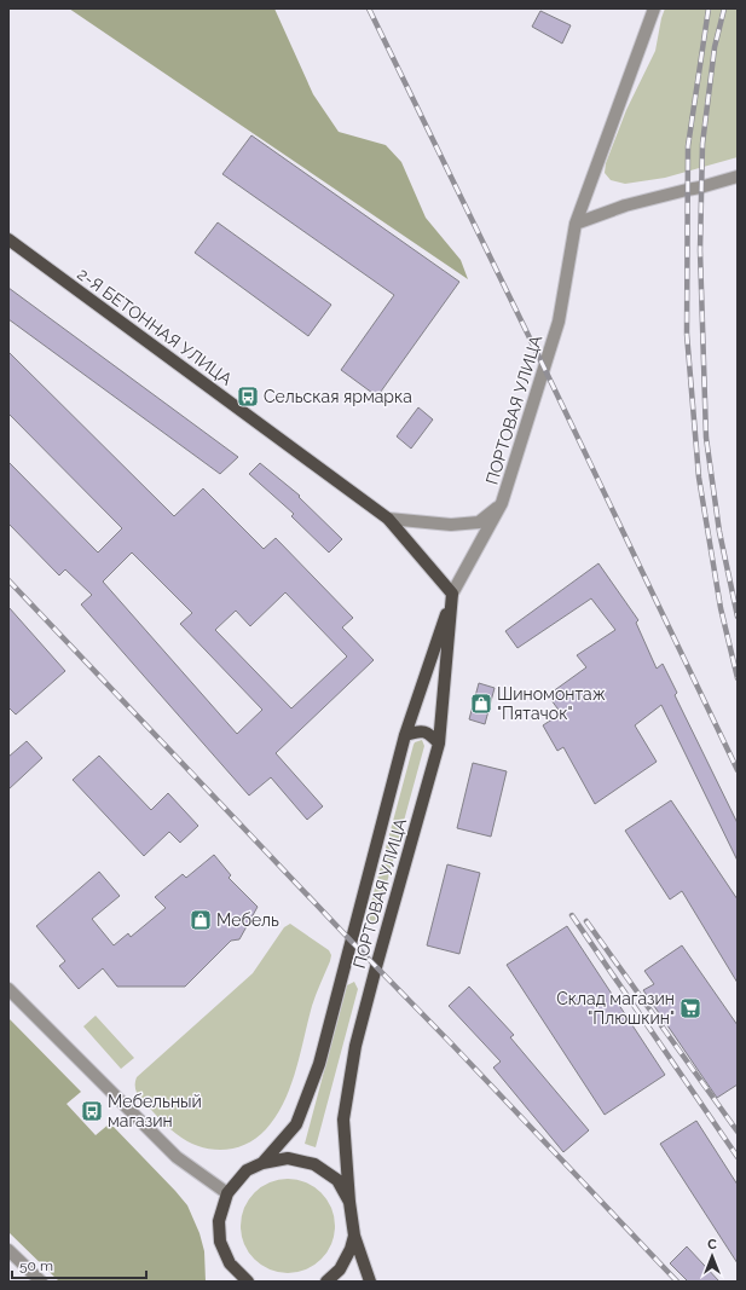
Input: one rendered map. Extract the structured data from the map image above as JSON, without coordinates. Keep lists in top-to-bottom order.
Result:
{
  "streets": {
    "main road": ["2-Я БЕТОННАЯ УЛИЦА", "ПОРТОВАЯ УЛИЦА"]
  },
  "crossings": [
    ["2-Я БЕТОННАЯ УЛИЦА", "ПОРТОВАЯ УЛИЦА"]
  ],
  "places": {
    "bus stop": ["Сельская ярмарка", "Мебельный магазин"],
    "shop": ["Шиномонтаж \"Пятачок\"", "Мебель"],
    "supermarket": ["Склад магазин \"Плюшкин\""]
  },
  "scale_bar": "50 m",
  "north": "top"
}
